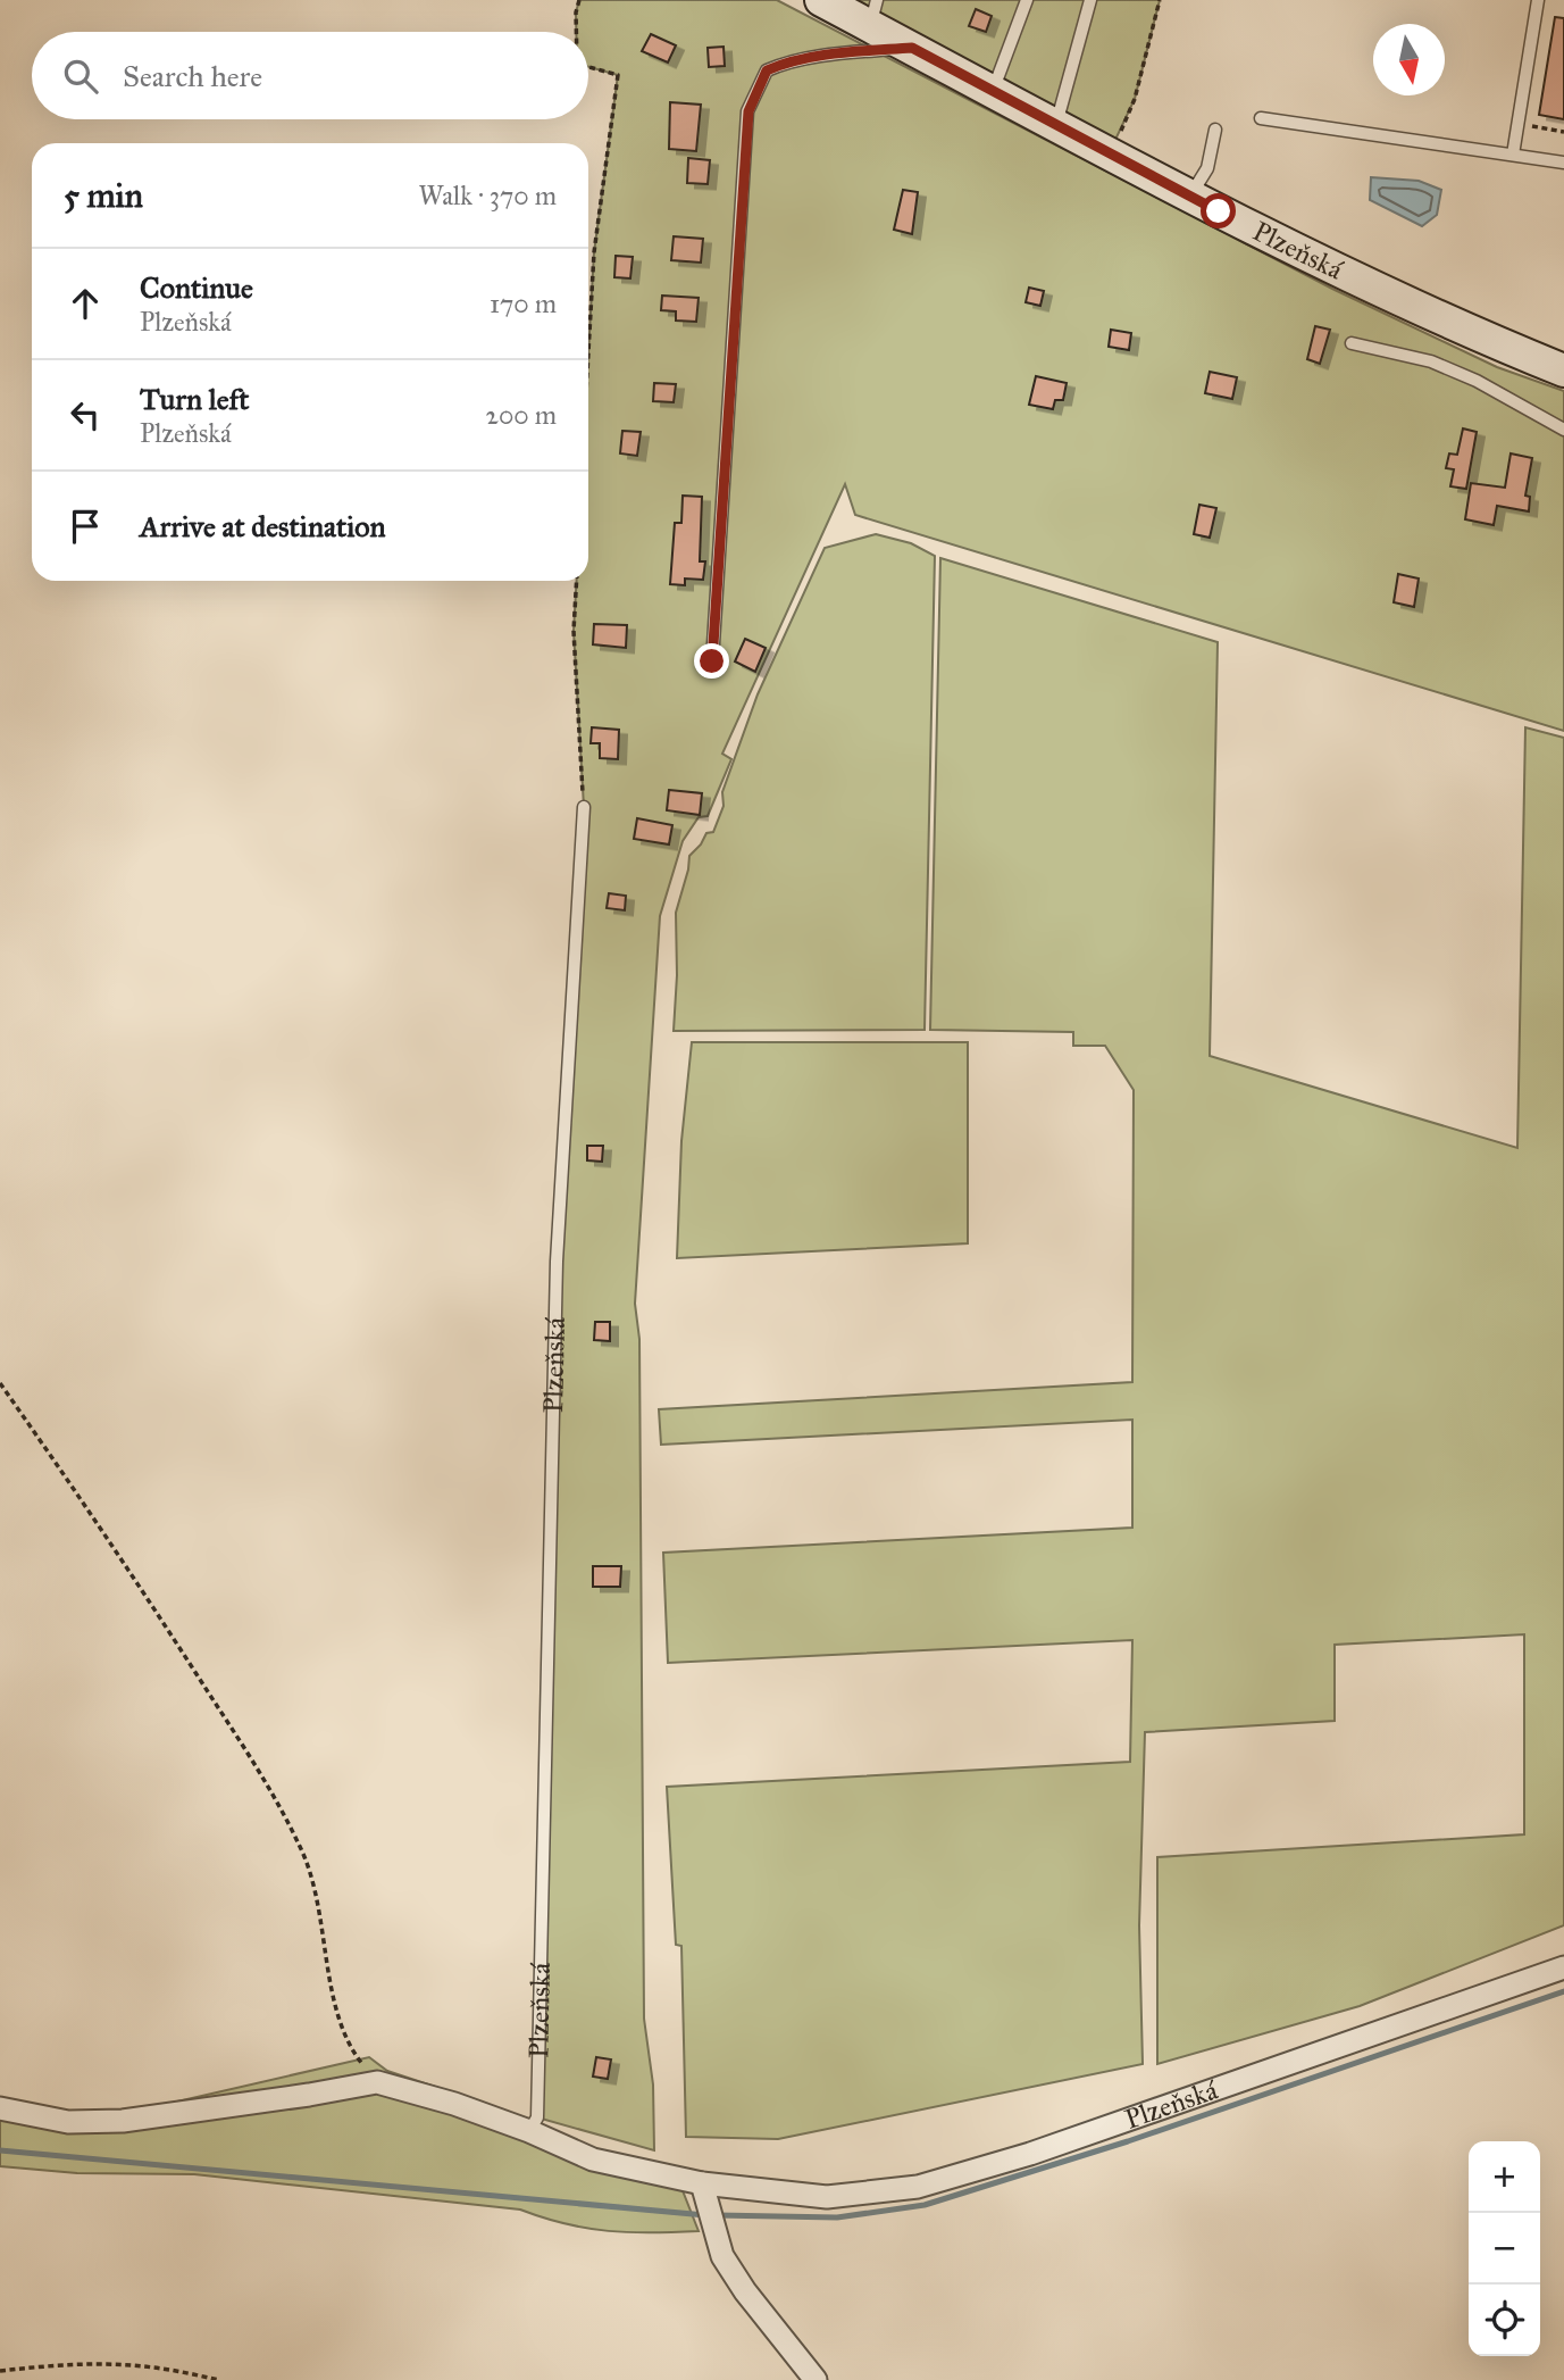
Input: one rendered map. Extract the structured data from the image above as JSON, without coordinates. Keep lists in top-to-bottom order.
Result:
{
  "streets": {
    "main road": ["Plzeňská"]
  },
  "north": "bottom",
  "page": {
    "search": "Search here",
    "heading": ["5 min", "Walk · 370 m"],
    "list": [
      ["Continue", "Plzeňská", "170 m"],
      ["Turn left", "Plzeňská", "200 m"],
      "Arrive at destination"
    ],
    "map_buttons": ["+", "−"]
  }
}
